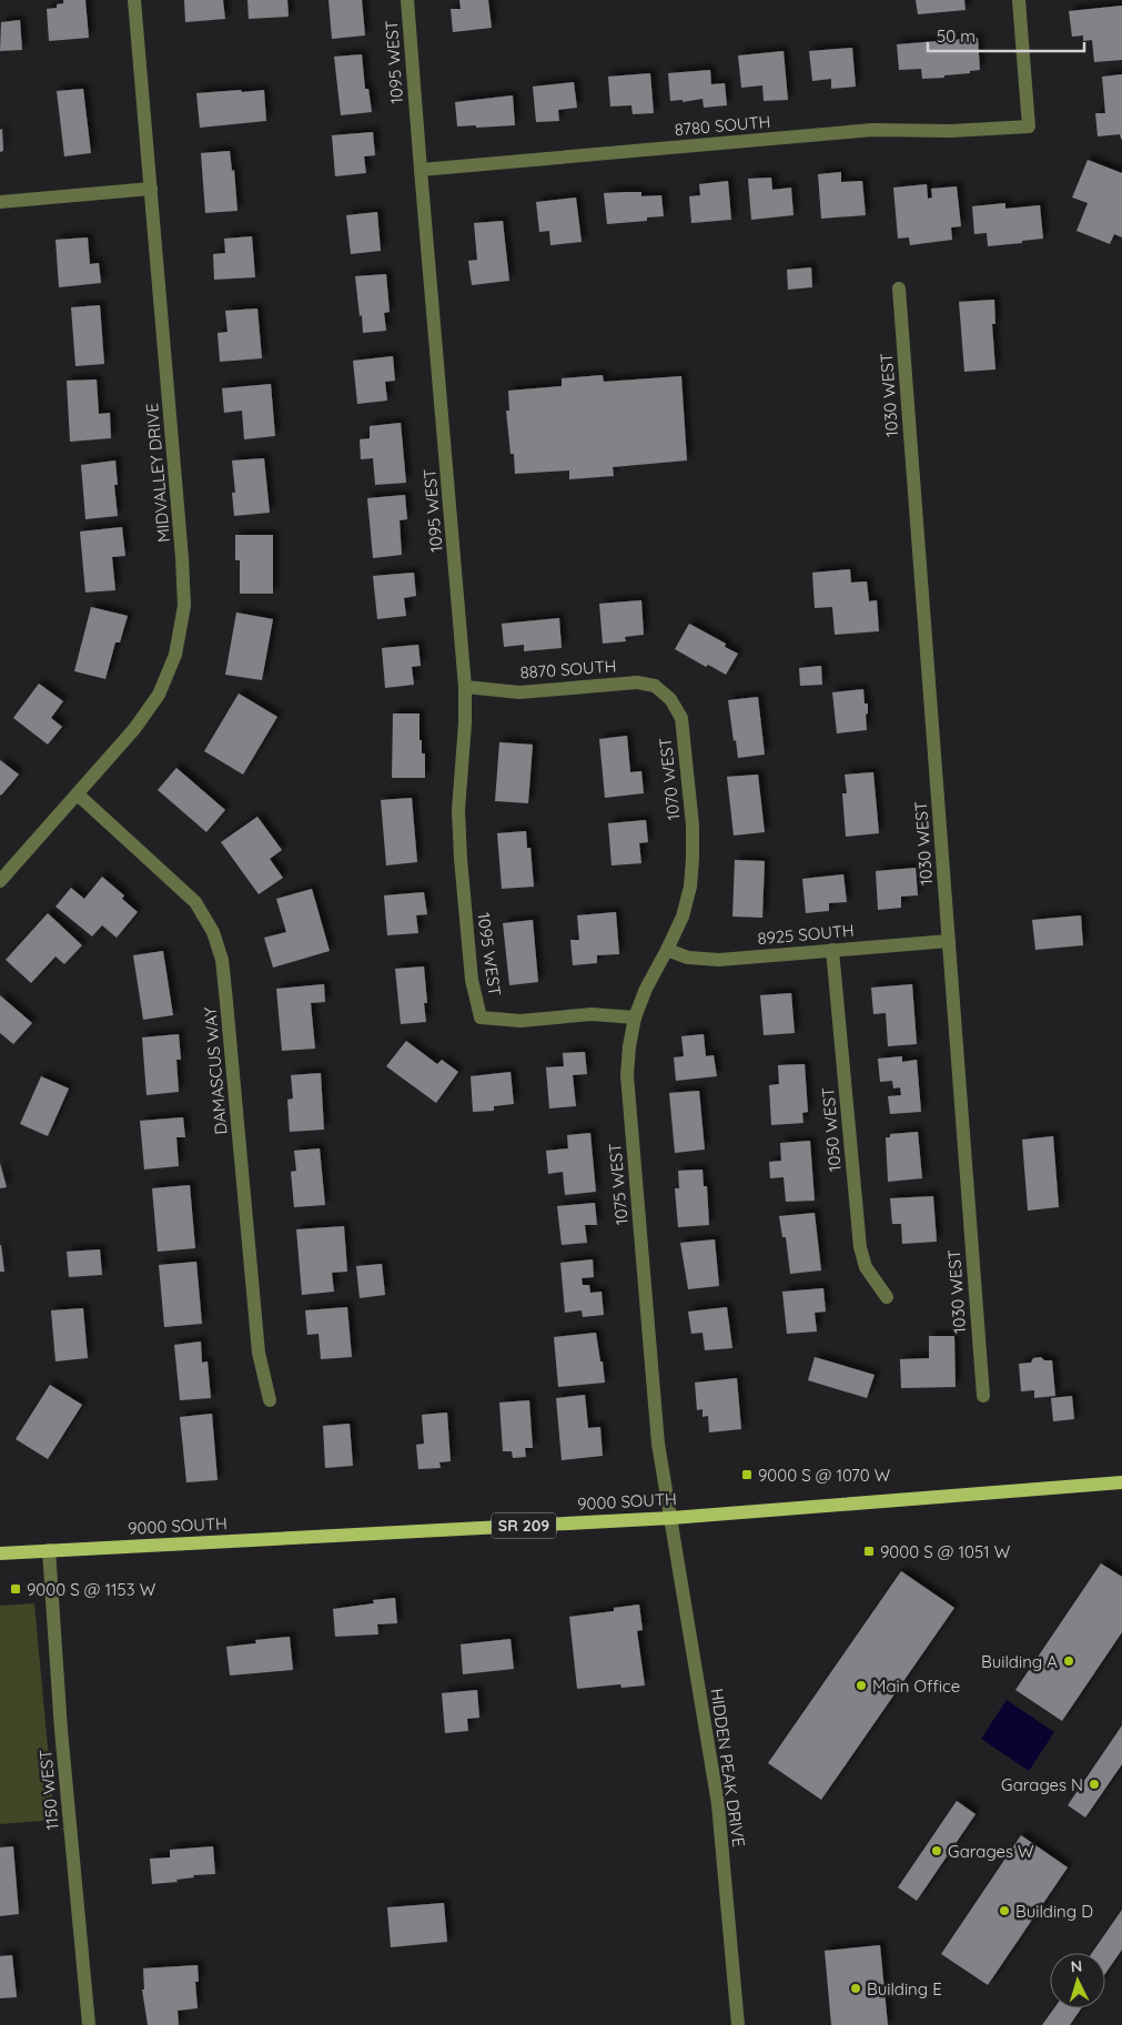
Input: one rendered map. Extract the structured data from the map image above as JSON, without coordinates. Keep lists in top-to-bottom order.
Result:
{
  "streets": {
    "main road": ["9000 SOUTH", "SR 209"],
    "street": [
      "1095 WEST",
      "8780 SOUTH",
      "1030 WEST",
      "MIDVALLEY DRIVE",
      "8870 SOUTH",
      "1070 WEST",
      "8925 SOUTH",
      "DAMASCUS WAY",
      "1050 WEST",
      "1075 WEST",
      "HIDDEN PEAK DRIVE",
      "1150 WEST"
    ]
  },
  "crossings": [
    ["1095 WEST", "8780 SOUTH"],
    ["1095 WEST", "8870 SOUTH"],
    ["1095 WEST", "1075 WEST"],
    ["1030 WEST", "8925 SOUTH"],
    ["MIDVALLEY DRIVE", "DAMASCUS WAY"],
    ["8870 SOUTH", "1070 WEST"],
    ["1070 WEST", "1075 WEST"],
    ["8925 SOUTH", "1050 WEST"],
    ["8925 SOUTH", "1075 WEST"],
    ["1075 WEST", "9000 SOUTH"],
    ["1075 WEST", "HIDDEN PEAK DRIVE"],
    ["9000 SOUTH", "HIDDEN PEAK DRIVE"],
    ["9000 SOUTH", "1150 WEST"]
  ],
  "places": {
    "transit": ["9000 S @ 1070 W", "9000 S @ 1051 W", "9000 S @ 1153 W"],
    "other": [
      "Building A",
      "Main Office",
      "Garages N",
      "Garages W",
      "Building D",
      "Building E"
    ]
  },
  "scale_bar": "50 m",
  "north": "top"
}
